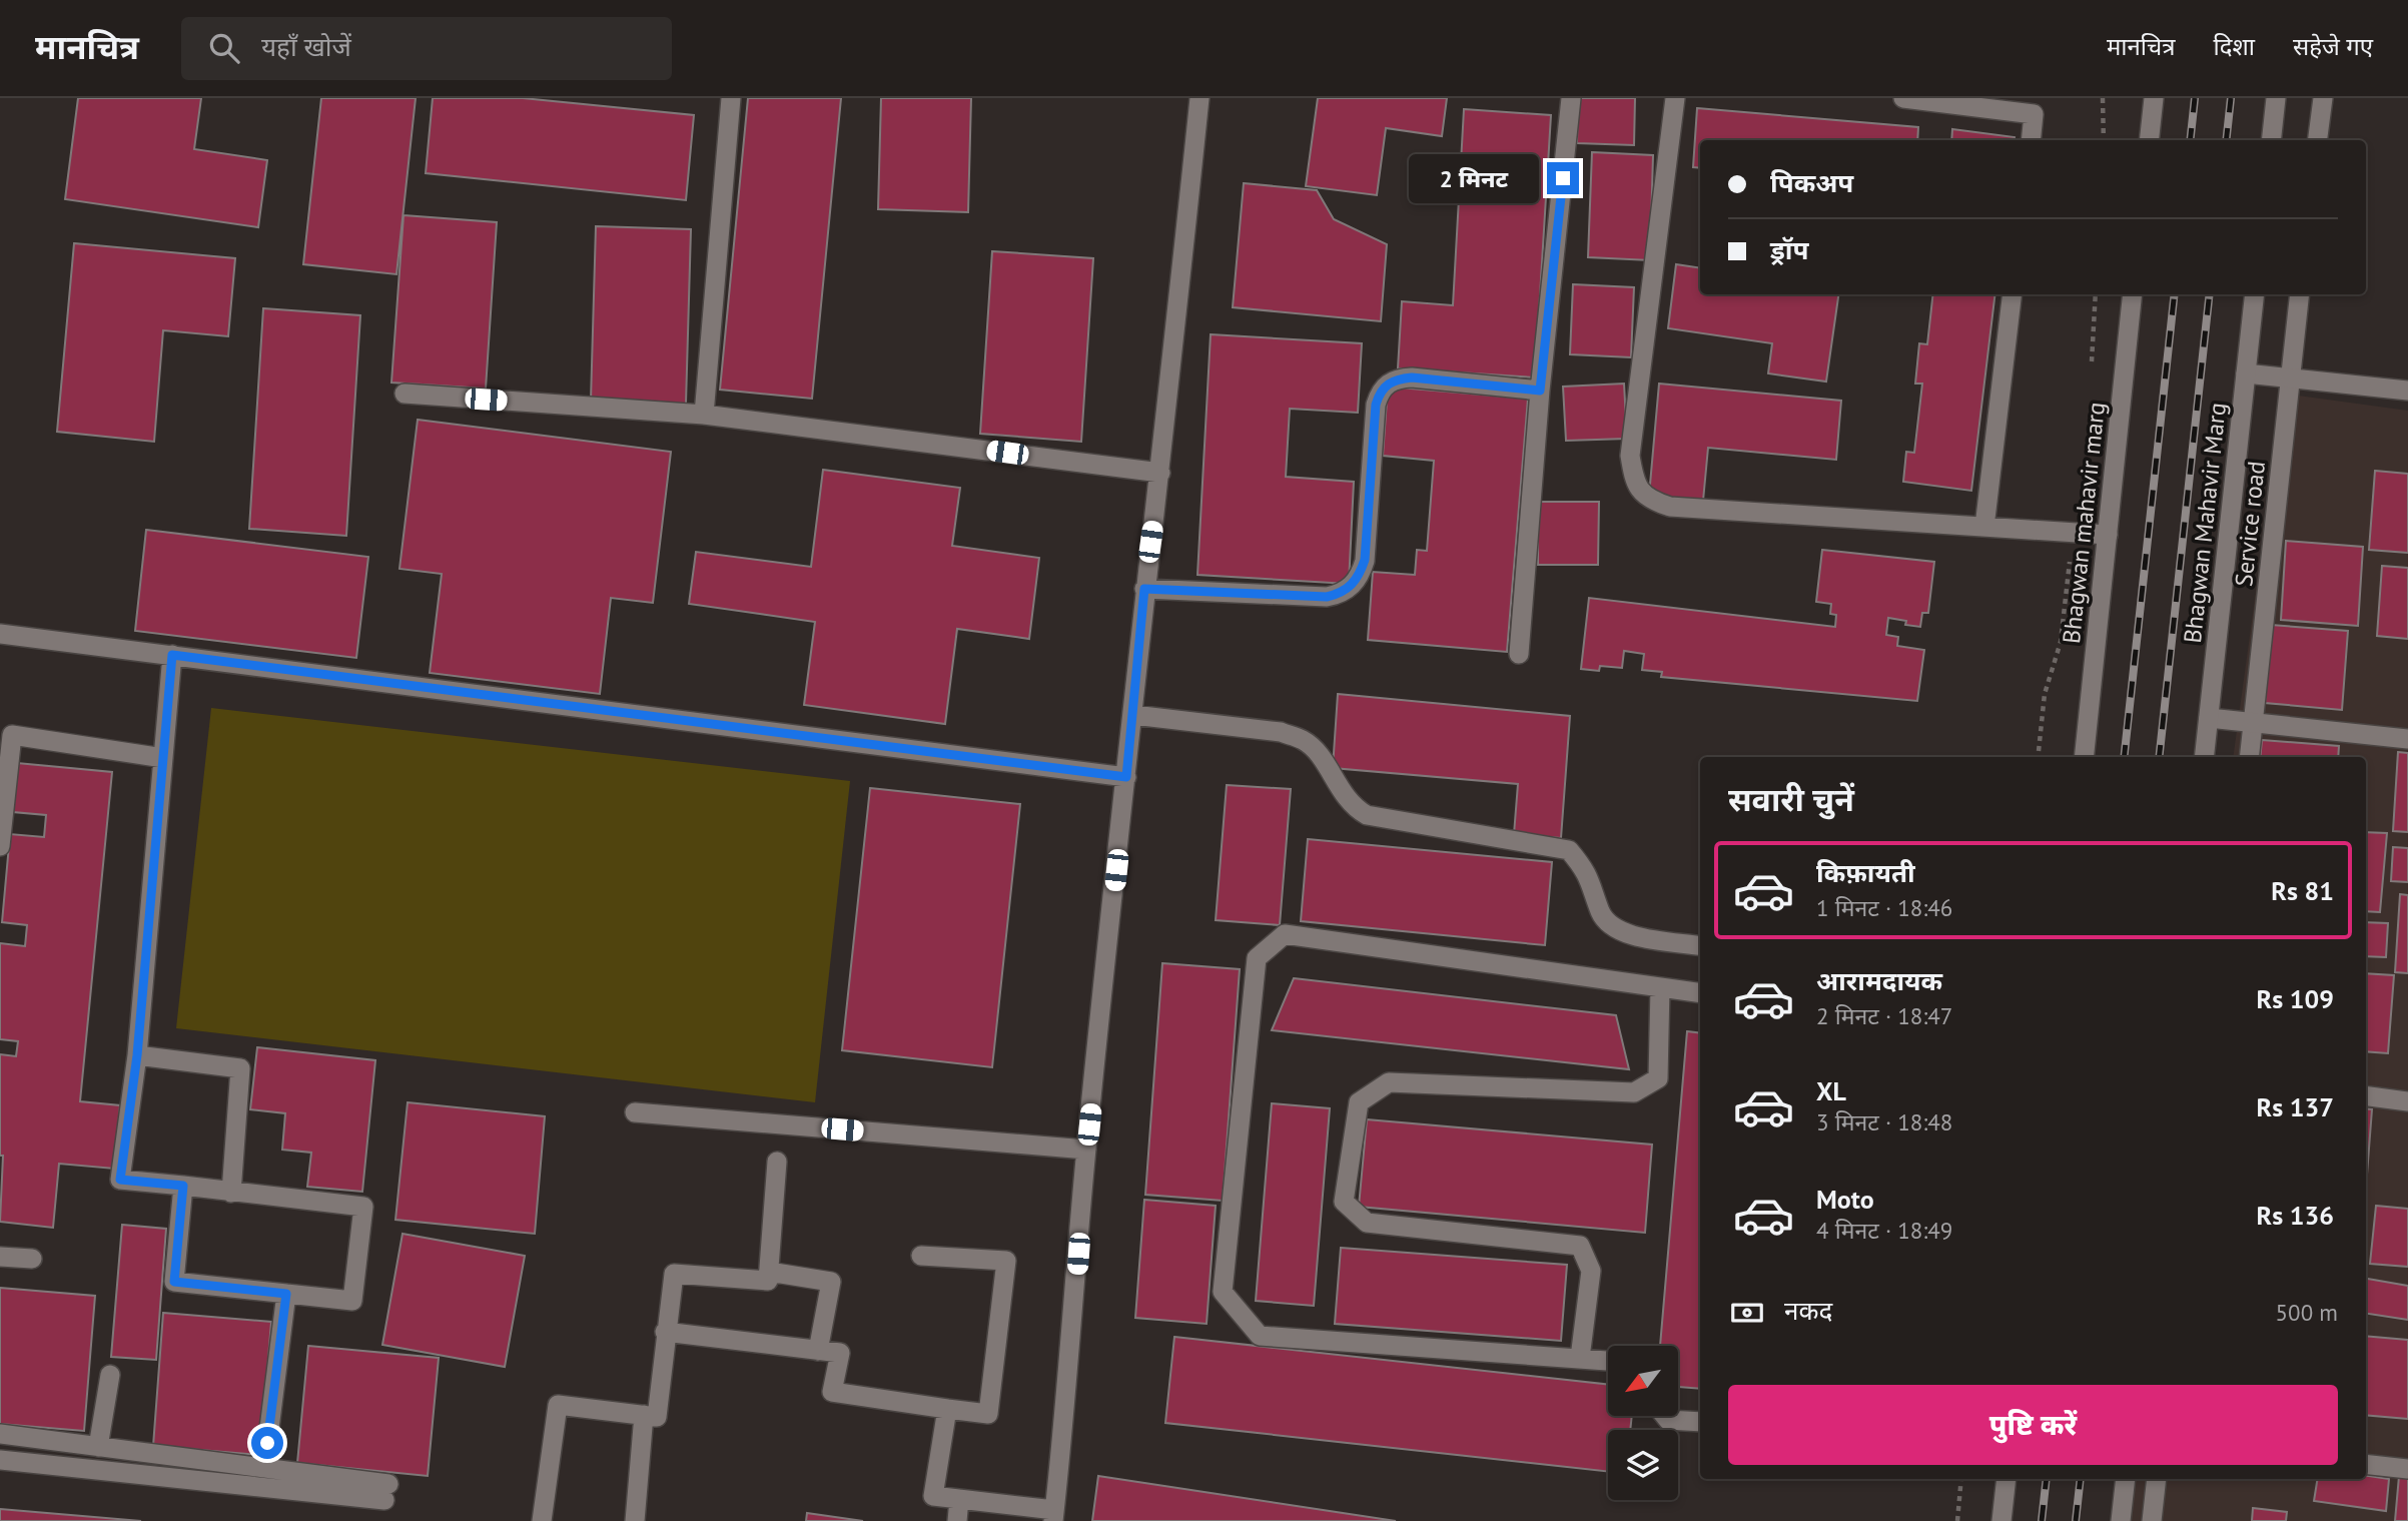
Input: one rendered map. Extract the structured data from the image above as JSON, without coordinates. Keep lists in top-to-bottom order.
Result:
{
  "streets": {
    "street": ["Bhagwan mahavir marg", "Bhagwan Mahavir Marg", "Service road"]
  },
  "north": "bottom left",
  "page": {
    "header": "मानचित्र",
    "search": "यहाँ खोजें",
    "nav": ["मानचित्र", "दिशा", "सहेजे गए"],
    "banner": ["पिकअप", "ड्रॉप"],
    "bubble": "2 मिनट",
    "heading": "सवारी चुनें",
    "list": [
      {
        "name": "किफ़ायती",
        "note": "1 मिनट · 18:46",
        "value": "Rs 81"
      },
      {
        "name": "आरामदायक",
        "note": "2 मिनट · 18:47",
        "value": "Rs 109"
      },
      {
        "name": "XL",
        "note": "3 मिनट · 18:48",
        "value": "Rs 137"
      },
      {
        "name": "Moto",
        "note": "4 मिनट · 18:49",
        "value": "Rs 136"
      }
    ],
    "pay": ["नकद", "500 m"],
    "buttons": "पुष्टि करें"
  }
}
